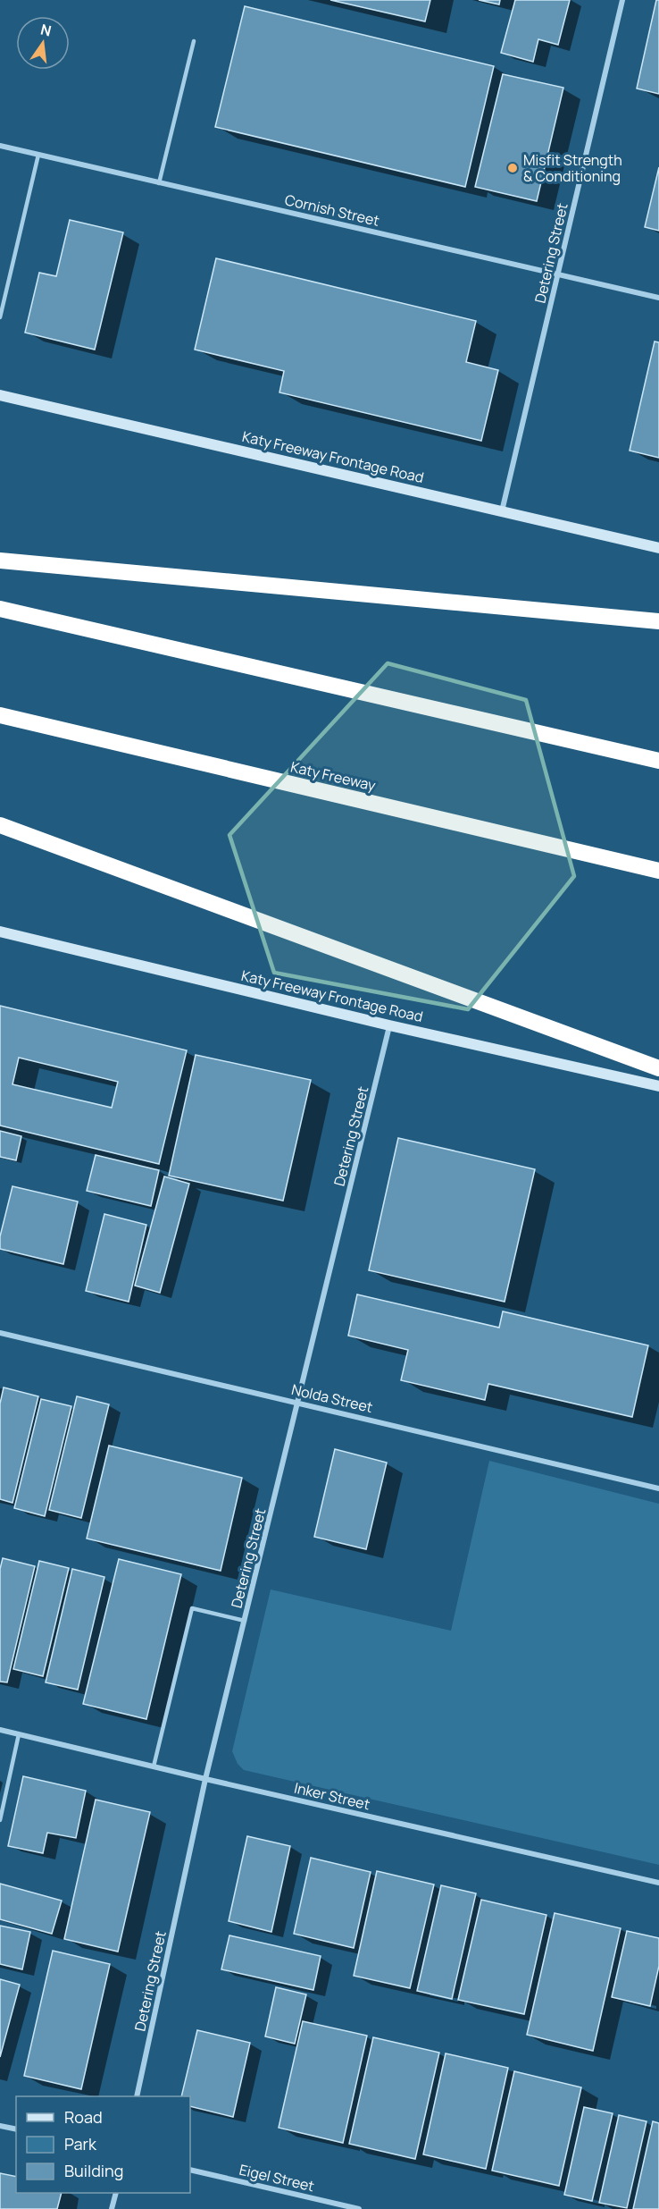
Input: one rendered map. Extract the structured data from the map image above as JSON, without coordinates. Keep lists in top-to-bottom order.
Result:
{
  "streets": {
    "highway": ["Katy Freeway"],
    "main road": ["Katy Freeway Frontage Road"],
    "street": [
      "Cornish Street",
      "Detering Street",
      "Nolda Street",
      "Inker Street",
      "Eigel Street"
    ]
  },
  "crossings": [
    ["Cornish Street", "Detering Street"],
    ["Detering Street", "Katy Freeway Frontage Road"],
    ["Detering Street", "Nolda Street"],
    ["Detering Street", "Inker Street"]
  ],
  "places": ["Misfit Strength & Conditioning"],
  "legend": ["Road", "Park", "Building"],
  "north": "top"
}
